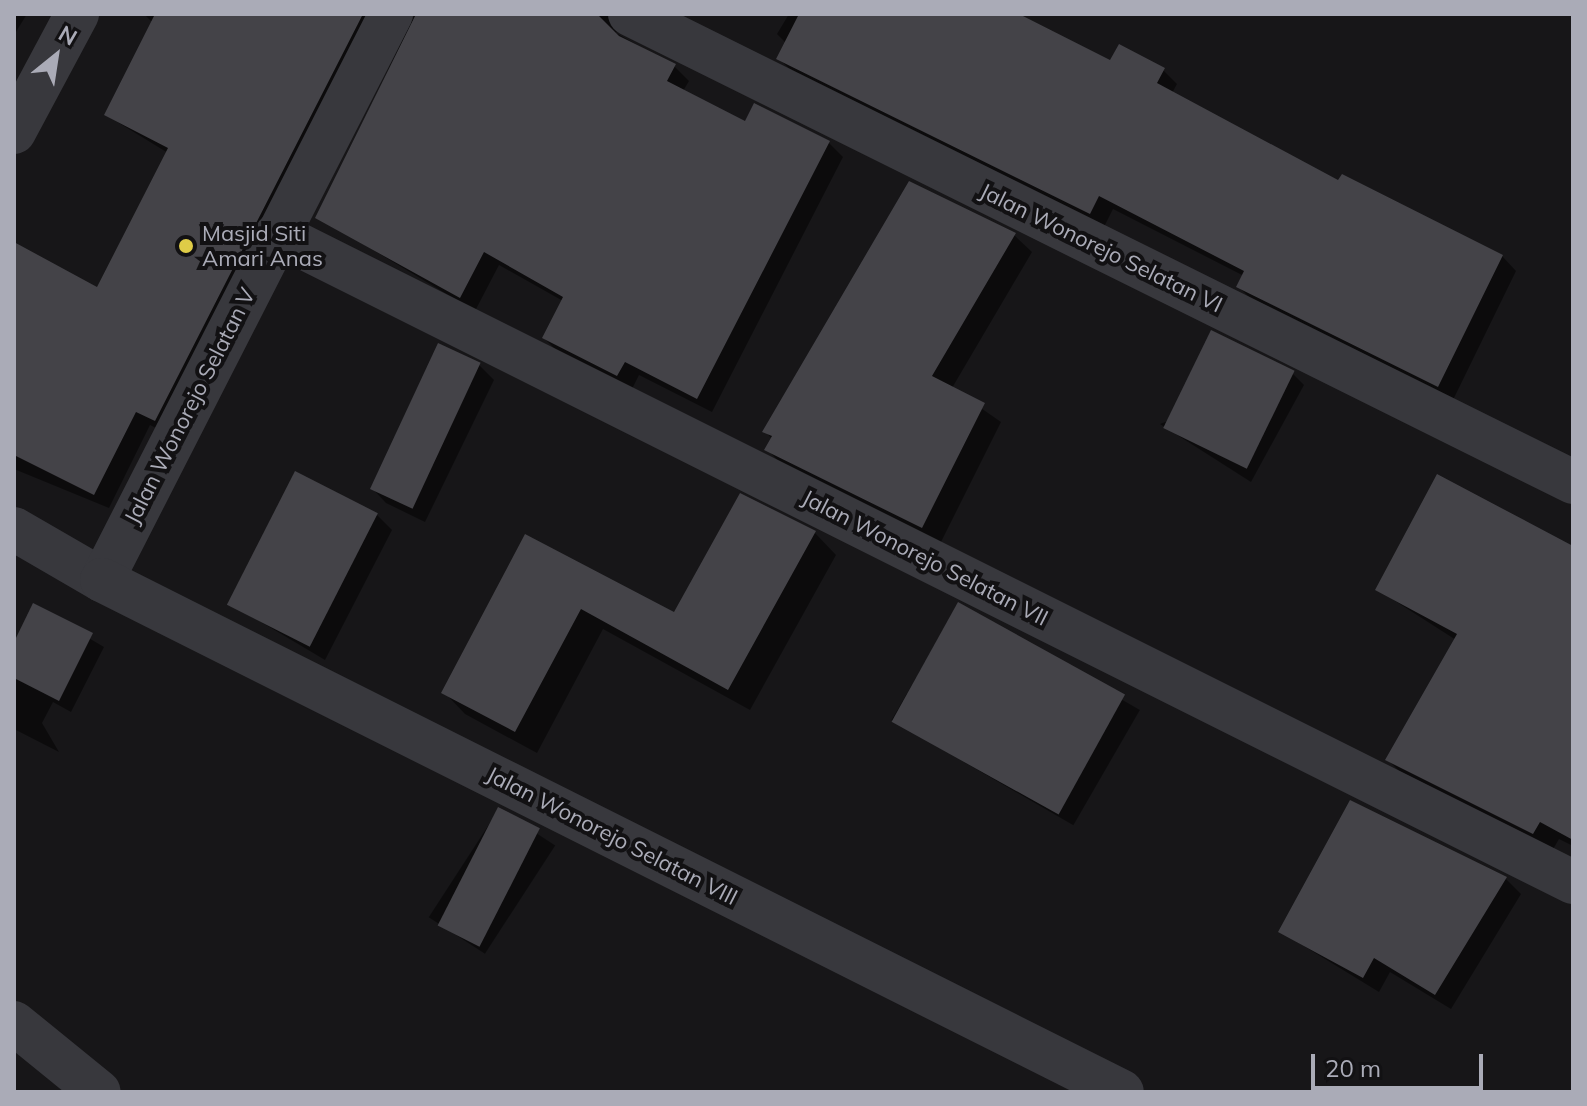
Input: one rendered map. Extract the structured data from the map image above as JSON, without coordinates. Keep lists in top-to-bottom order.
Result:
{
  "streets": {
    "street": [
      "Jalan Wonorejo Selatan VI",
      "Jalan Wonorejo Selatan V",
      "Jalan Wonorejo Selatan VII",
      "Jalan Wonorejo Selatan VIII"
    ]
  },
  "crossings": [
    ["Jalan Wonorejo Selatan V", "Jalan Wonorejo Selatan VII"],
    ["Jalan Wonorejo Selatan V", "Jalan Wonorejo Selatan VIII"]
  ],
  "places": ["Masjid Siti Amari Anas"],
  "scale_bar": "20 m",
  "north": "top right"
}
